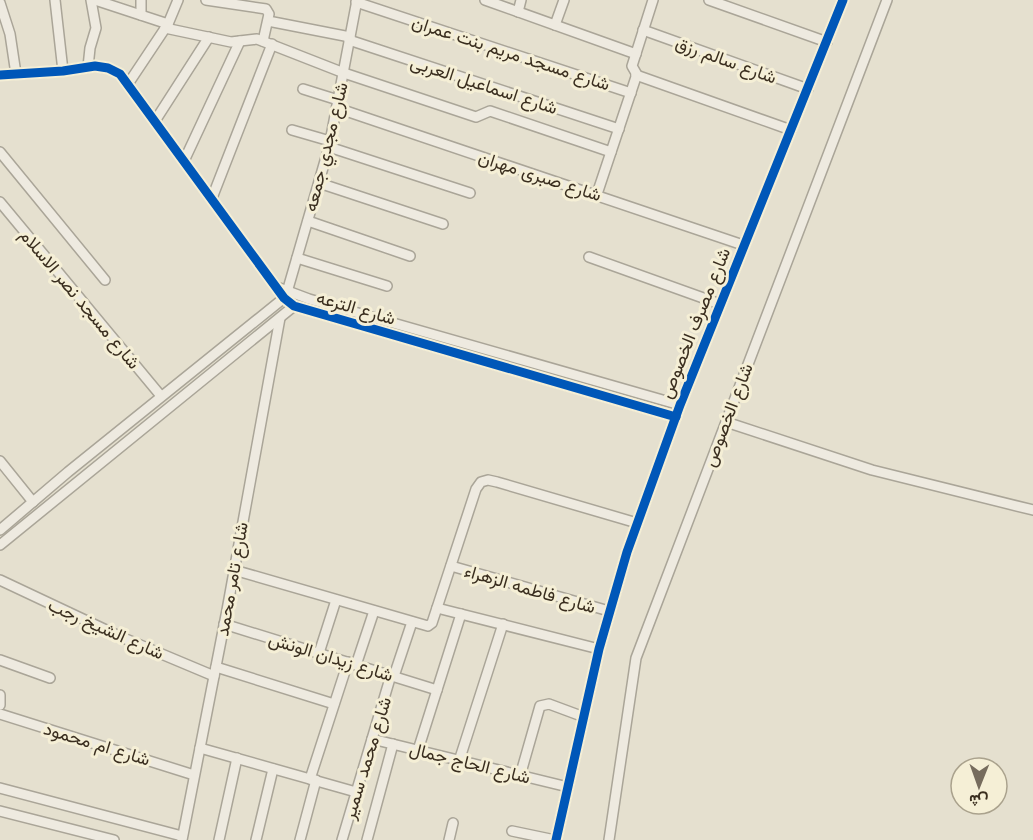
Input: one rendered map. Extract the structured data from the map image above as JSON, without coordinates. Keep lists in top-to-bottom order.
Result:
{
  "streets": {
    "street": [
      "شارع مسجد مريم بنت عمران",
      "شارع سالم رزق",
      "شارع اسماعيل العربى",
      "شارع مجدي جمعه",
      "شارع صبرى مهران",
      "شارع مسجد نصر الاسلام",
      "شارع الترعه",
      "شارع مصرف الخصوص",
      "شارع الخصوص",
      "شارع تامر محمد",
      "شارع فاطمه الزهراء",
      "شارع الشيخ رجب",
      "شارع زيدان الونش",
      "شارع ام محمود",
      "شارع محمد سمير",
      "شارع الحاج جمال"
    ]
  },
  "crossings": [
    ["شارع مسجد مريم بنت عمران", "شارع مجدي جمعه"],
    ["شارع سالم رزق", "شارع مصرف الخصوص"],
    ["شارع اسماعيل العربى", "شارع مجدي جمعه"],
    ["شارع مجدي جمعه", "شارع صبرى مهران"],
    ["شارع مجدي جمعه", "شارع الترعه"],
    ["شارع صبرى مهران", "شارع مصرف الخصوص"],
    ["شارع الترعه", "شارع مصرف الخصوص"],
    ["شارع مصرف الخصوص", "شارع فاطمه الزهراء"],
    ["شارع مصرف الخصوص", "شارع الحاج جمال"],
    ["شارع تامر محمد", "شارع الشيخ رجب"],
    ["شارع تامر محمد", "شارع زيدان الونش"],
    ["شارع تامر محمد", "شارع ام محمود"],
    ["شارع زيدان الونش", "شارع محمد سمير"],
    ["شارع محمد سمير", "شارع الحاج جمال"]
  ],
  "north": "bottom"
}
